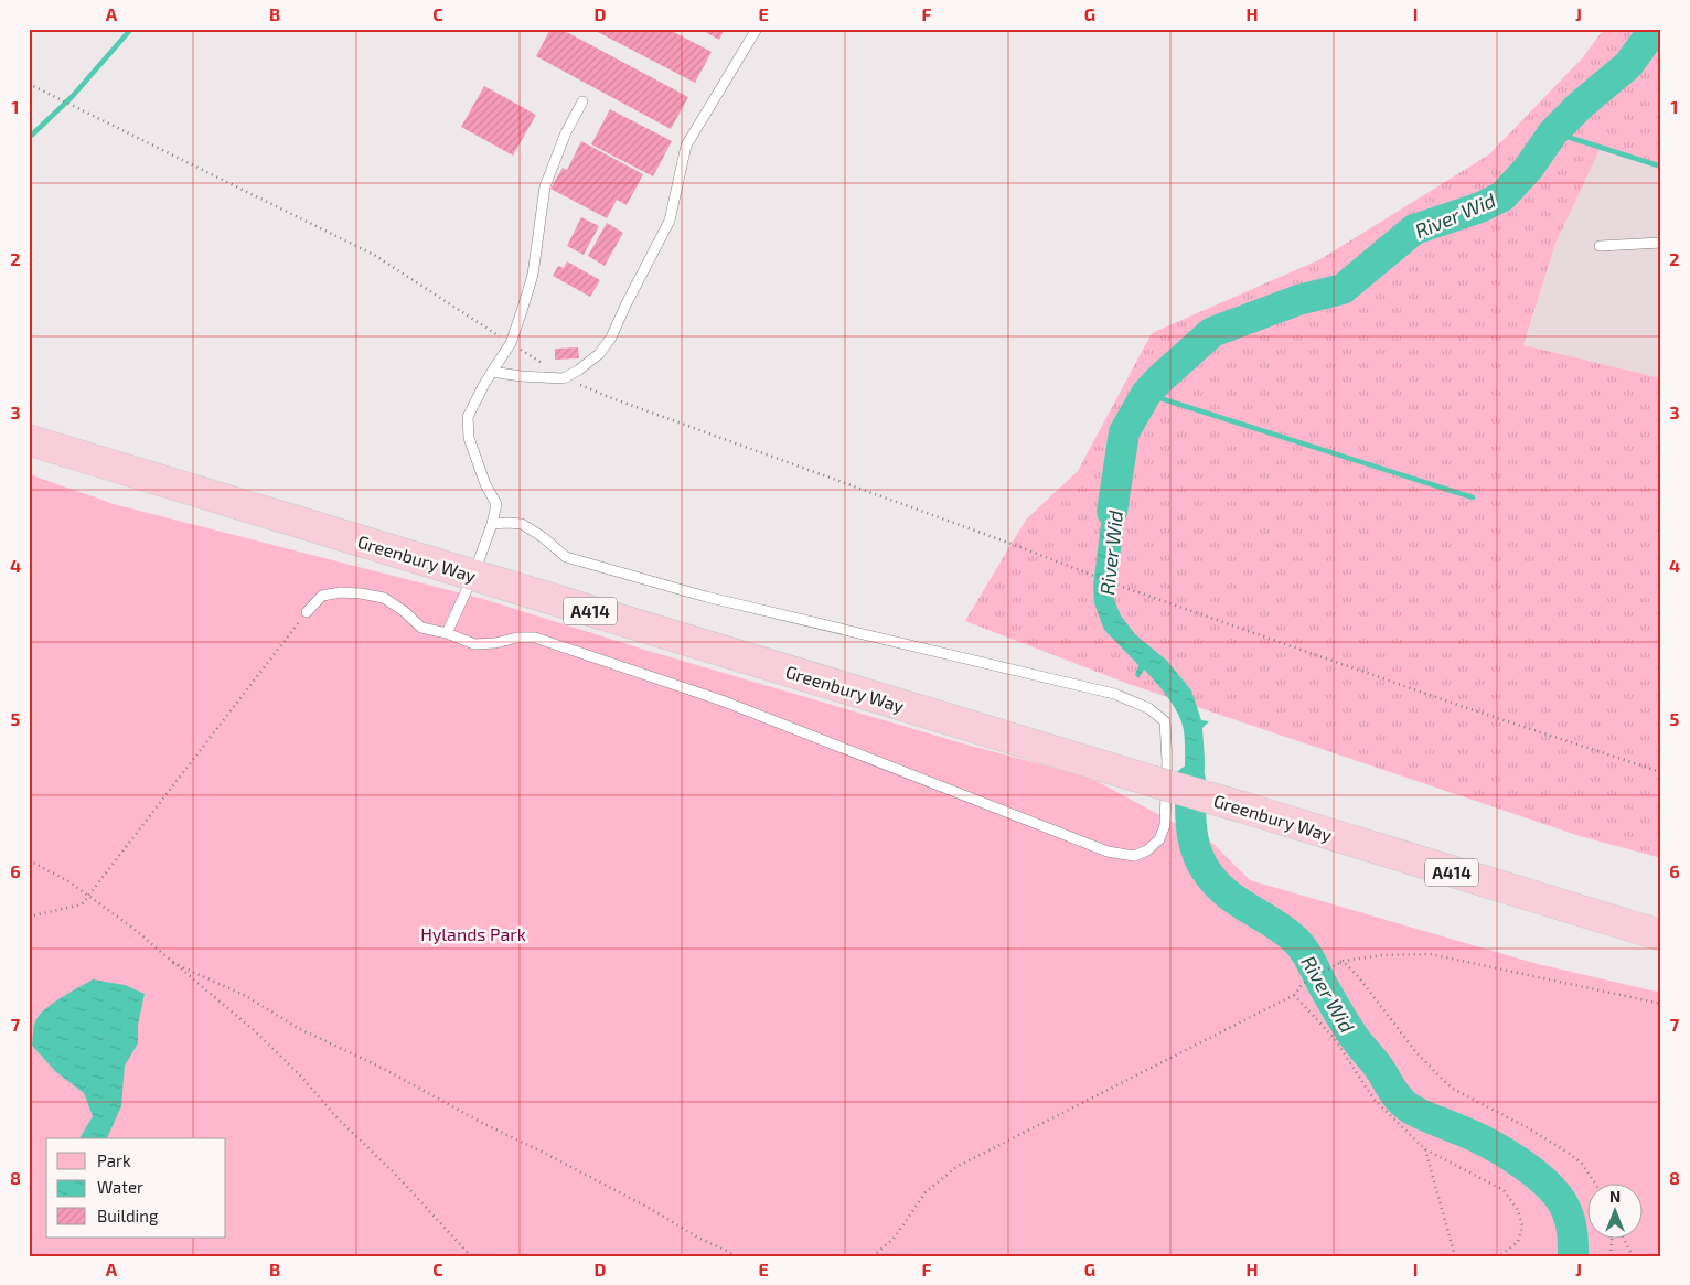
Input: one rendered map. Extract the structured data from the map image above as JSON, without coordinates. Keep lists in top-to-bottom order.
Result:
{
  "streets": {
    "highway": ["Greenbury Way", "A414"]
  },
  "water": ["River Wid"],
  "parks": ["Hylands Park"],
  "legend": ["Park", "Water", "Building"],
  "north": "top",
  "grid": {
    "columns": [
      "A",
      "B",
      "C",
      "D",
      "E",
      "F",
      "G",
      "H",
      "I",
      "J"
    ],
    "rows": [
      "1",
      "2",
      "3",
      "4",
      "5",
      "6",
      "7",
      "8"
    ]
  }
}
